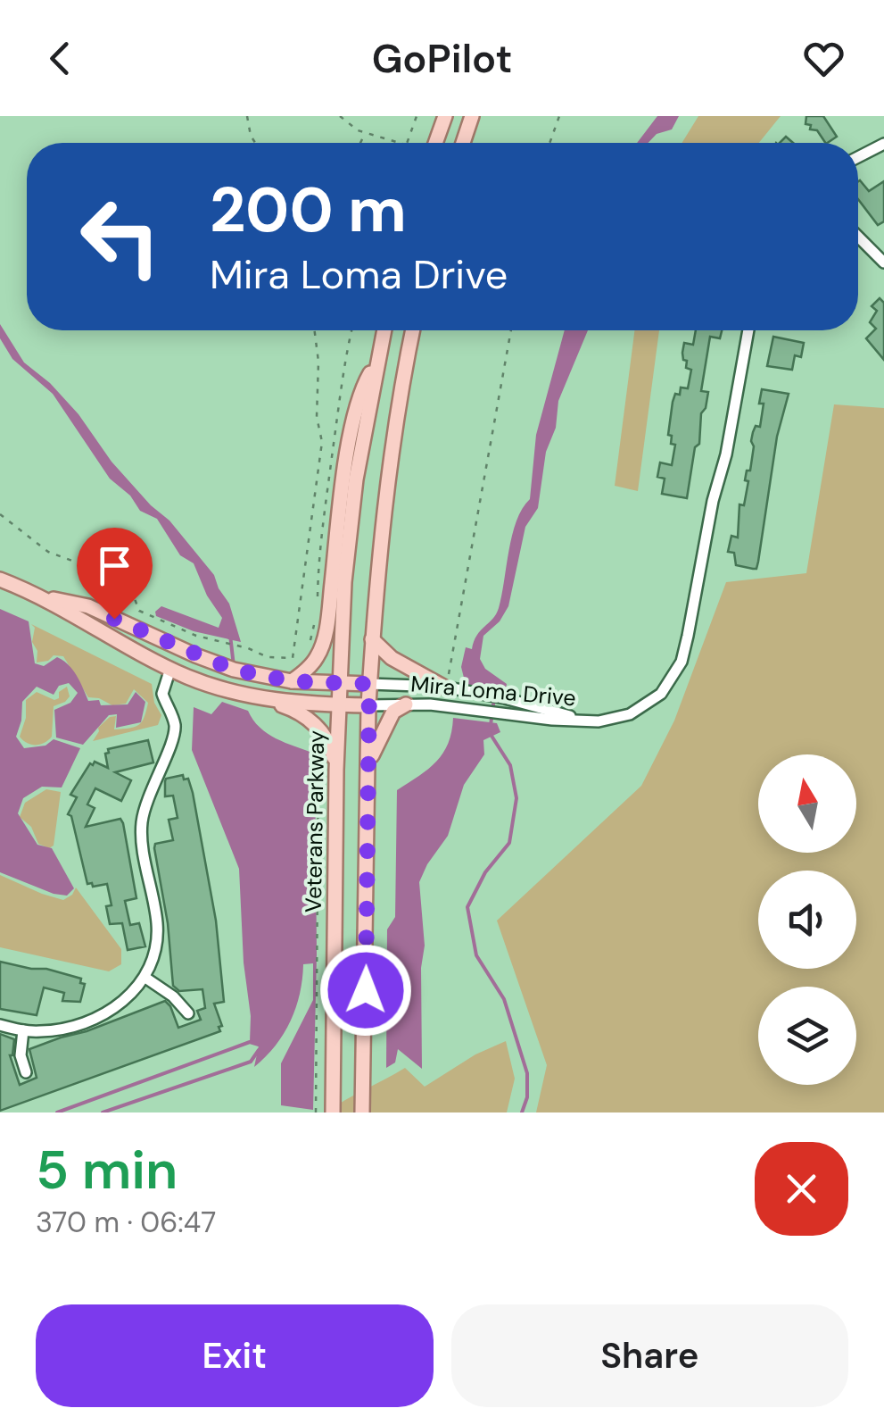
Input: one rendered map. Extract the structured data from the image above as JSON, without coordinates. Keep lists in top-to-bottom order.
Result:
{
  "streets": {
    "main road": ["Mira Loma Drive", "Veterans Parkway"]
  },
  "crossings": [
    ["Mira Loma Drive", "Veterans Parkway"]
  ],
  "north": "top",
  "page": {
    "header": "GoPilot",
    "turn": ["200 m", "Mira Loma Drive"],
    "heading": ["5 min", "370 m · 06:47"],
    "buttons": ["Exit", "Share"]
  }
}
